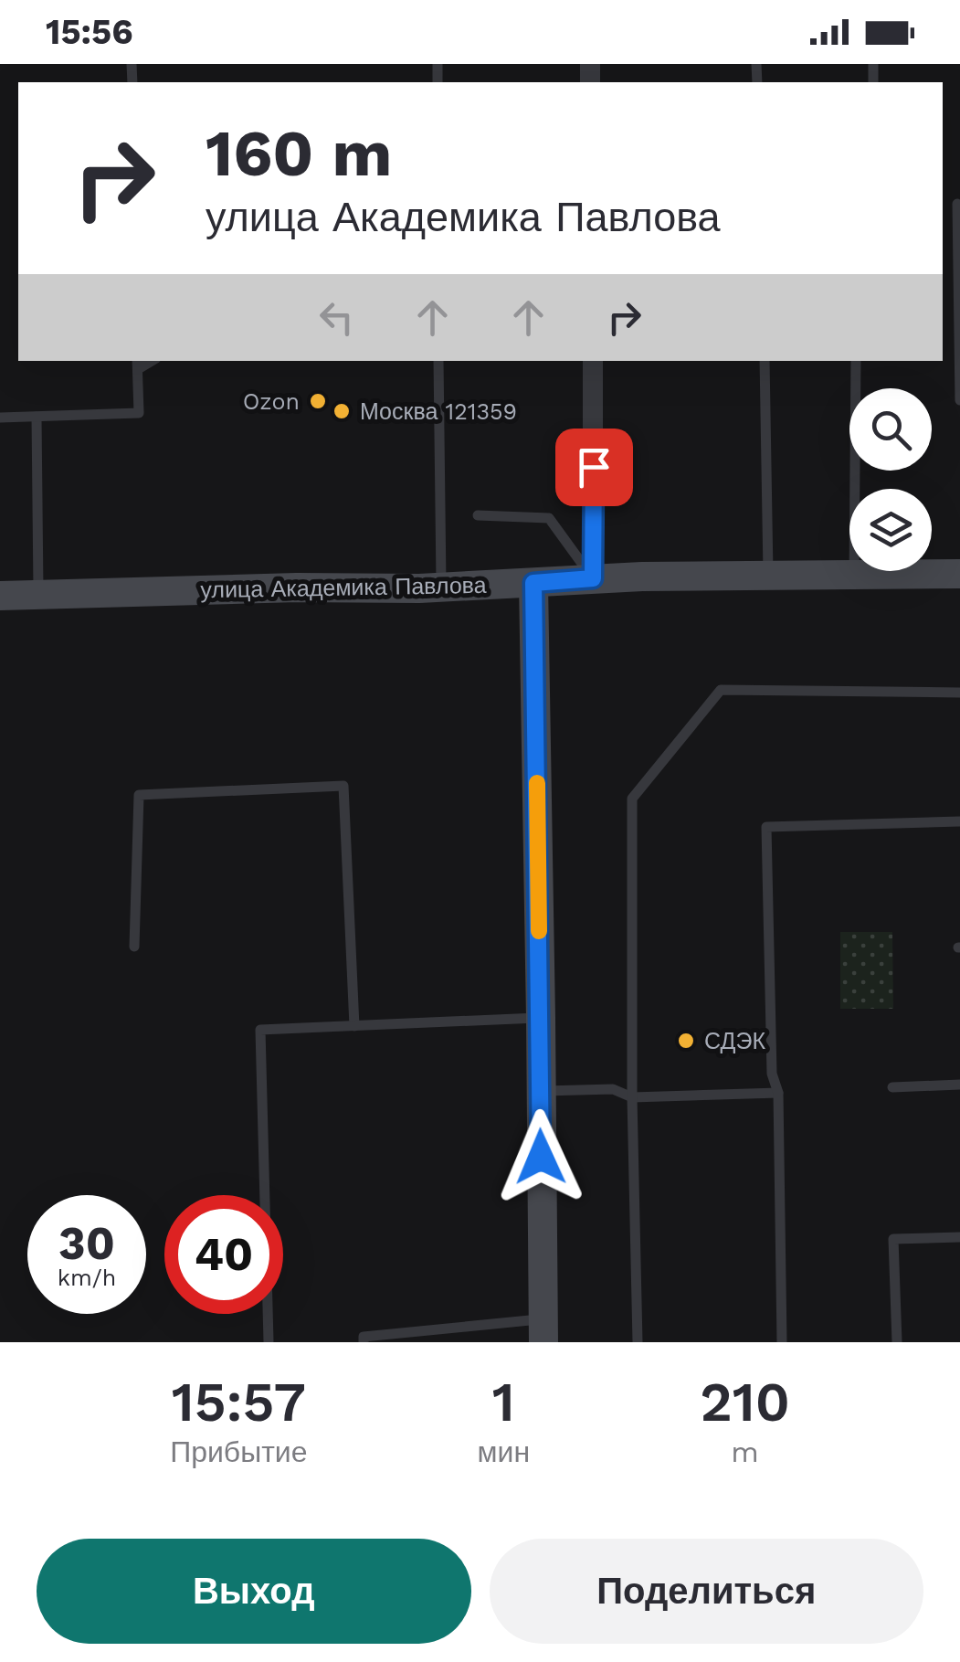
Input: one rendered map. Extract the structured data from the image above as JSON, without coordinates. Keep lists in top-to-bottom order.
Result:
{
  "streets": {
    "street": ["улица Академика Павлова"]
  },
  "places": ["Ozon", "Москва 121359", "СДЭК"],
  "page": {
    "status": "15:56",
    "turn": ["160 m", "улица Академика Павлова"],
    "speed": "30 km/h",
    "limit": "40",
    "eta": [
      "15:57",
      "Прибытие",
      "1",
      "мин",
      "210",
      "m"
    ],
    "buttons": ["Выход", "Поделиться"]
  }
}
